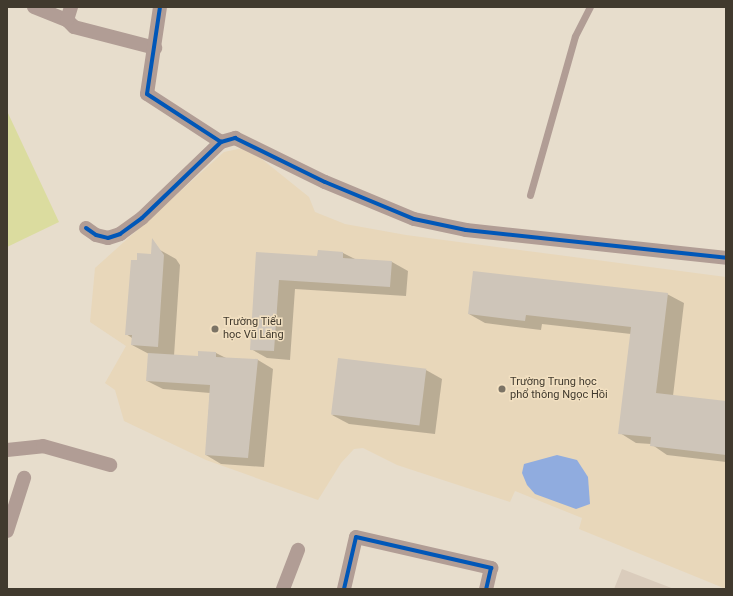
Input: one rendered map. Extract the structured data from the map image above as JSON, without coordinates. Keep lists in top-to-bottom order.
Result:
{
  "places": ["Trường Tiểu học Vũ Lăng", "Trường Trung học phổ thông Ngọc Hồi"]
}
